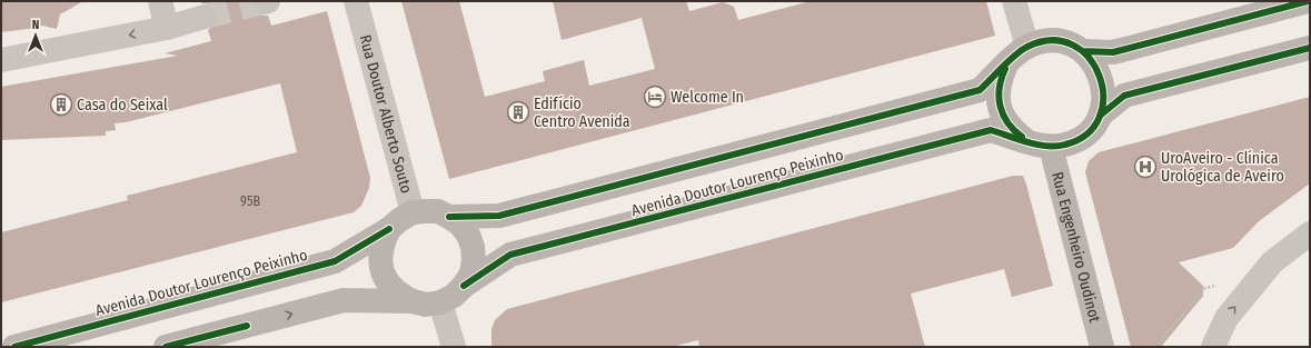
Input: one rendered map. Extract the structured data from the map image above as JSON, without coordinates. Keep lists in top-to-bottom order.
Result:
{
  "streets": {
    "main road": ["Avenida Doutor Lourenço Peixinho", "Rua Engenheiro Oudinot"],
    "street": ["Rua Doutor Alberto Souto"]
  },
  "crossings": [
    ["Rua Doutor Alberto Souto", "Avenida Doutor Lourenço Peixinho"],
    ["Avenida Doutor Lourenço Peixinho", "Rua Engenheiro Oudinot"]
  ],
  "places": {
    "hotel": ["Welcome In"],
    "building": ["Casa do Seixal", "Edifício Centro Avenida"],
    "hospital": ["UroAveiro - Clínica Urológica de Aveiro"]
  },
  "house_numbers": ["95B"],
  "north": "top"
}
